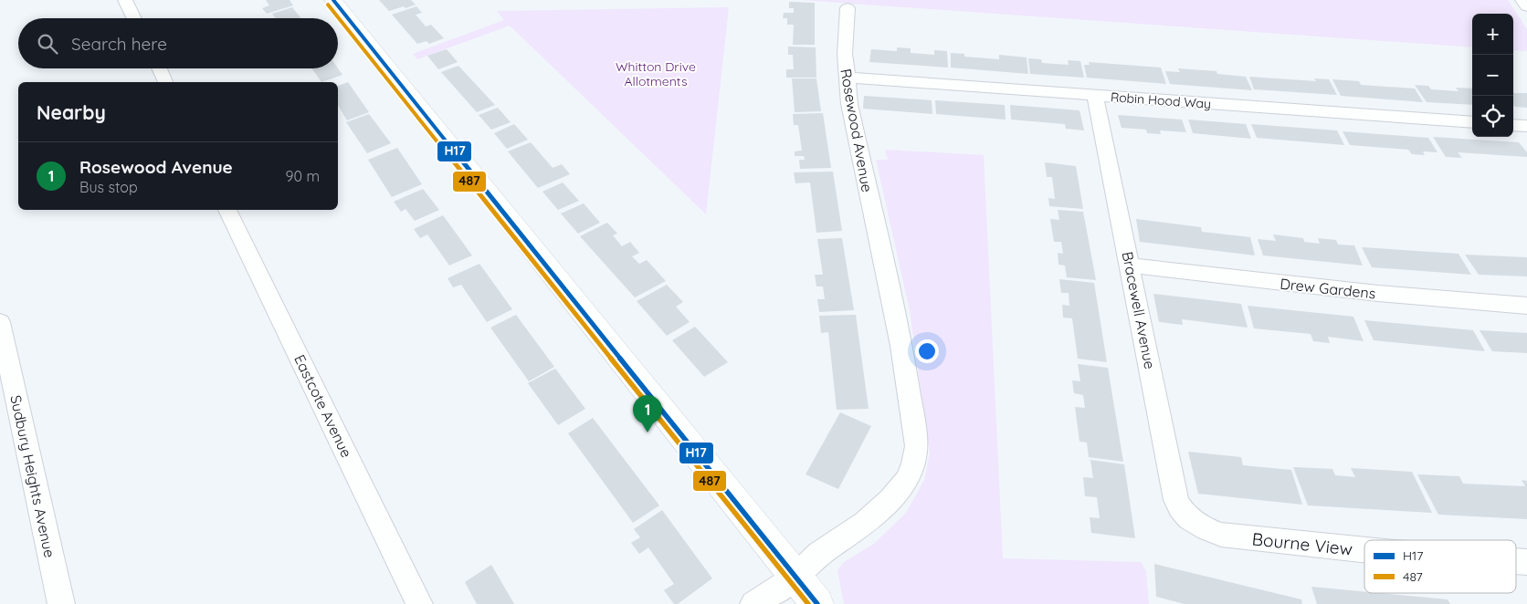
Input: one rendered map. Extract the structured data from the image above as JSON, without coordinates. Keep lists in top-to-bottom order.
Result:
{
  "streets": {
    "street": [
      "Robin Hood Way",
      "Rosewood Avenue",
      "Drew Gardens",
      "Bracewell Avenue",
      "Eastcote Avenue",
      "Sudbury Heights Avenue",
      "Bourne View"
    ]
  },
  "crossings": [
    ["Robin Hood Way", "Rosewood Avenue"],
    ["Robin Hood Way", "Bracewell Avenue"],
    ["Drew Gardens", "Bracewell Avenue"],
    ["Bracewell Avenue", "Bourne View"]
  ],
  "parks": ["Whitton Drive Allotments"],
  "lines": ["transit line H17", "transit line 487"],
  "legend": ["H17", "487"],
  "page": {
    "map_buttons": ["+", "−"],
    "search": "Search here",
    "heading": "Nearby",
    "list": [
      {
        "mark": "1",
        "name": "Rosewood Avenue",
        "note": "Bus stop",
        "value": "90 m"
      }
    ],
    "pins": "1"
  }
}
